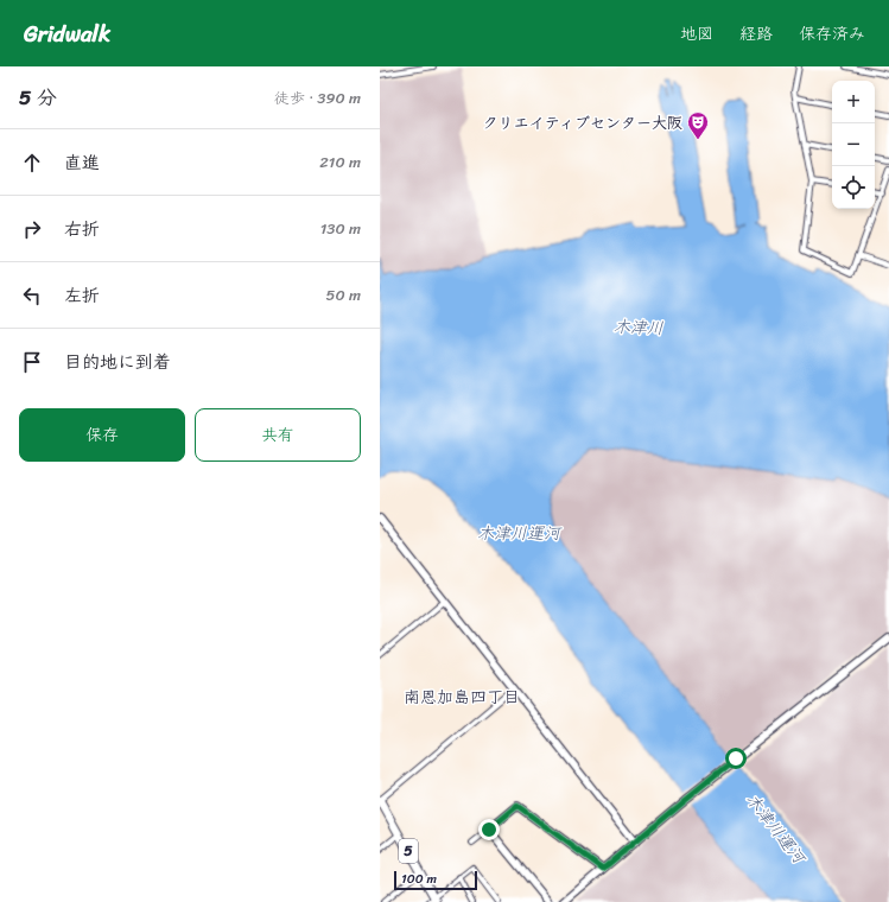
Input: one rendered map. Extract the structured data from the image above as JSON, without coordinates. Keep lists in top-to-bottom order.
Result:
{
  "streets": {
    "main road": ["5"]
  },
  "districts": ["南恩加島四丁目"],
  "water": ["木津川", "木津川運河"],
  "places": {
    "theatre": ["クリエイティブセンター大阪"]
  },
  "scale_bar": "100 m",
  "page": {
    "header": "Gridwalk",
    "nav": ["地図", "経路", "保存済み"],
    "heading": ["5 分", "徒歩 · 390 m"],
    "map_buttons": ["+", "−"],
    "list": [
      ["直進", "210 m"],
      ["右折", "130 m"],
      ["左折", "50 m"],
      "目的地に到着"
    ],
    "buttons": ["保存", "共有"],
    "scale": "100 m"
  }
}
